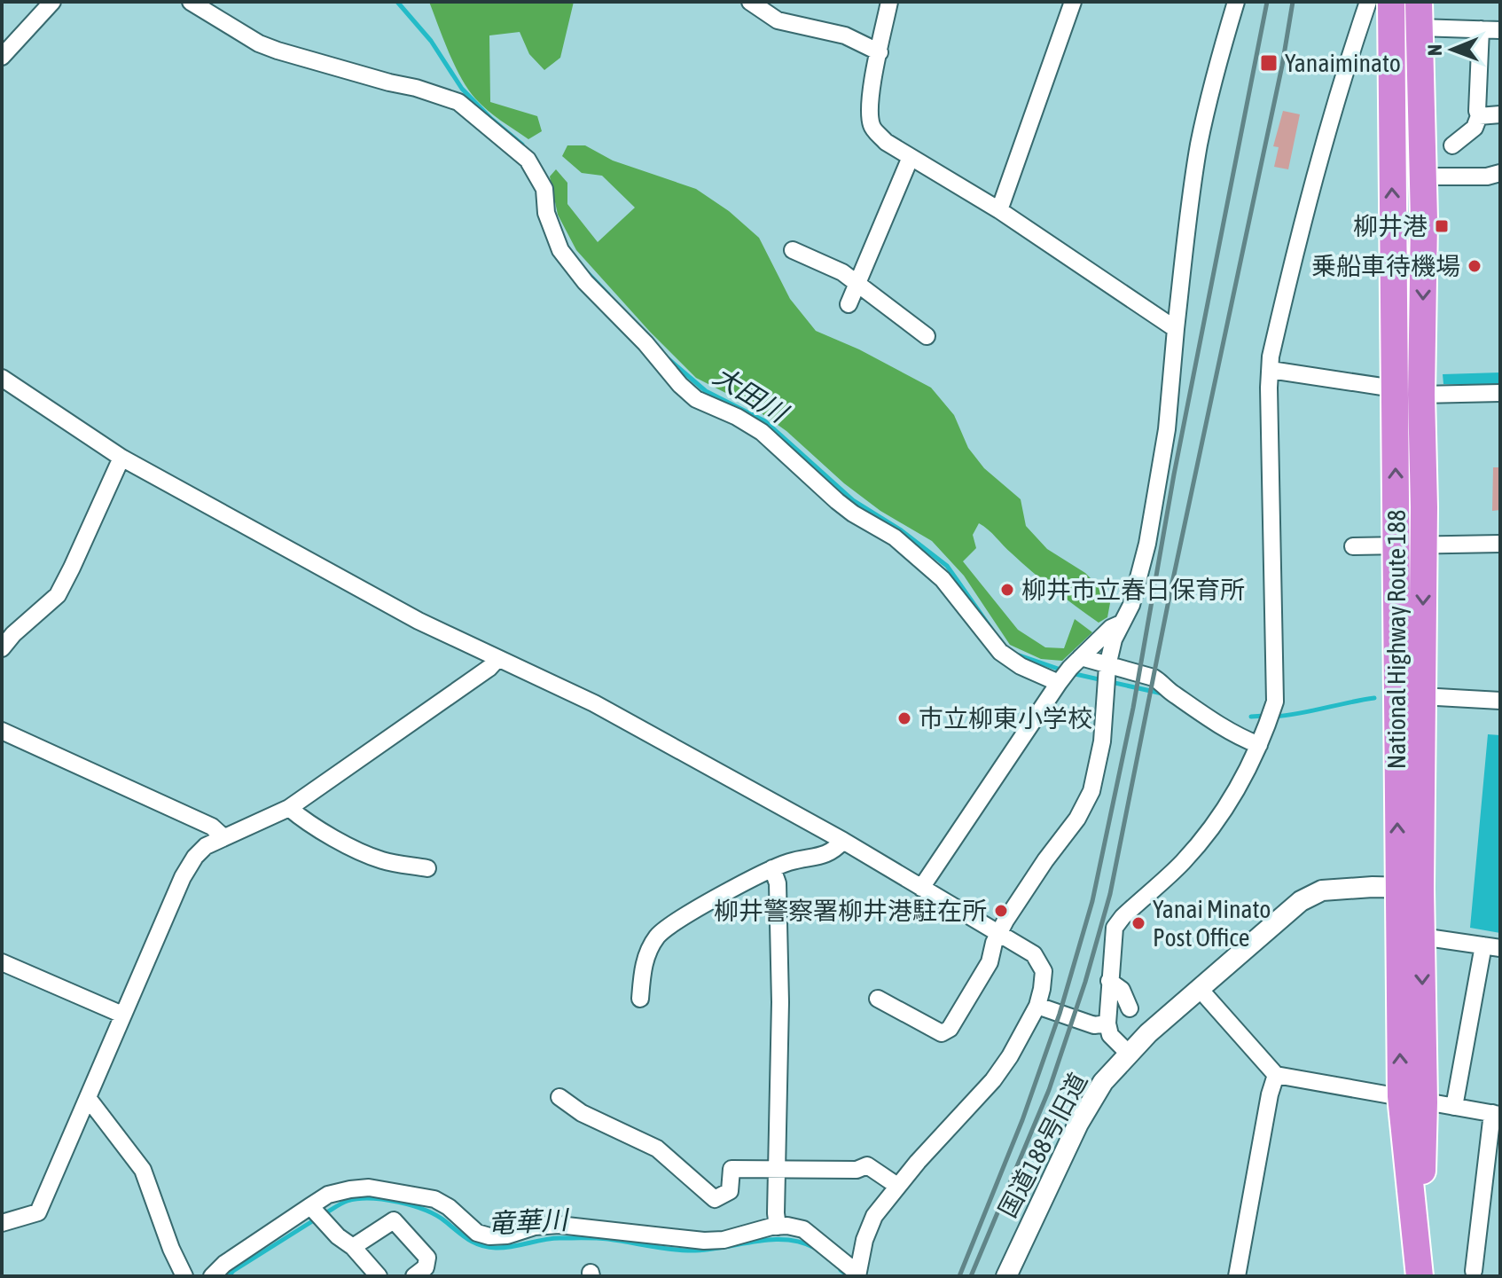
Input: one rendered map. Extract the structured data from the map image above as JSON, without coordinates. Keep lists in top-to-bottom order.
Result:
{
  "streets": {
    "highway": ["National Highway Route 188"],
    "street": ["国道188号旧道"]
  },
  "crossings": [
    ["National Highway Route 188", "国道188号旧道"]
  ],
  "water": ["大田川", "竜華川"],
  "places": {
    "transit": ["Yanaiminato", "柳井港"],
    "other": [
      "乗船車待機場",
      "柳井市立春日保育所",
      "市立柳東小学校",
      "柳井警察署柳井港駐在所",
      "Yanai Minato Post Office"
    ]
  },
  "north": "left"
}
